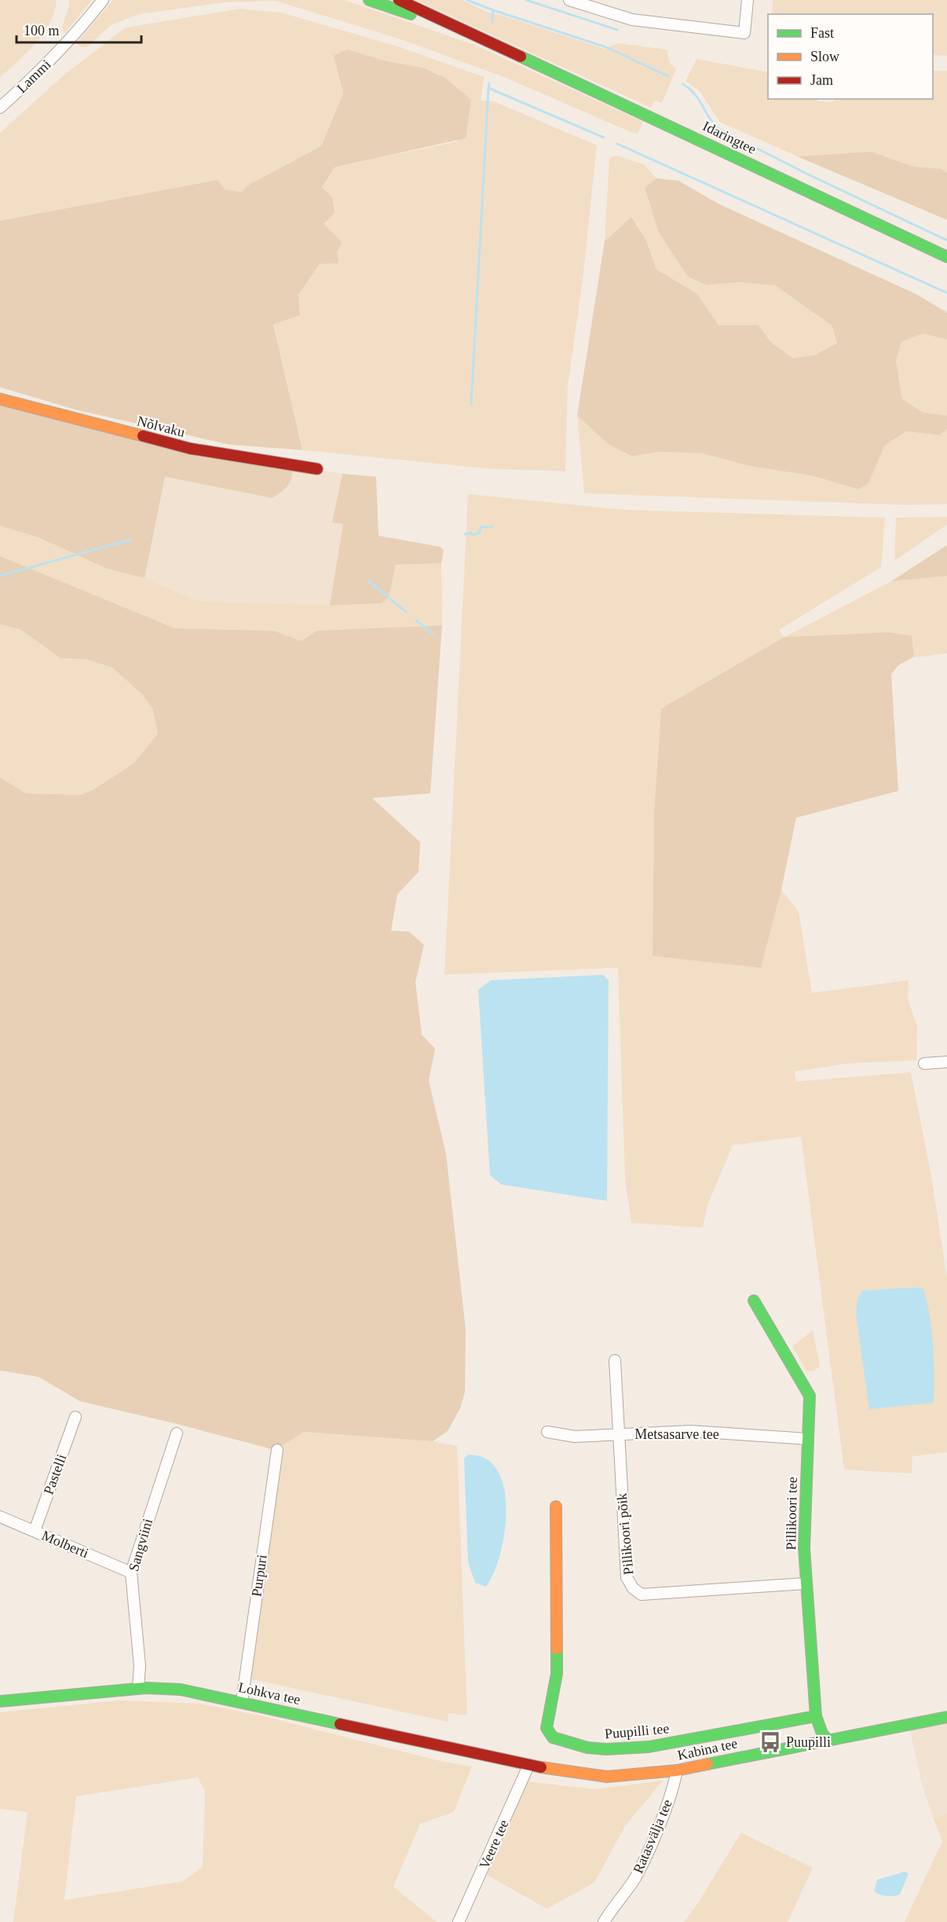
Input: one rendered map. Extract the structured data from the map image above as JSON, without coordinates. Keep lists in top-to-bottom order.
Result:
{
  "streets": {
    "street": [
      "Lammi",
      "Idaringtee",
      "Nõlvaku",
      "Metsasarve tee",
      "Pastelli",
      "Pillikoori tee",
      "Pillikoori põik",
      "Molberti",
      "Sangviini",
      "Purpuri",
      "Lohkva tee",
      "Puupilli tee",
      "Kabina tee",
      "Ratasvälja tee",
      "Veere tee"
    ]
  },
  "crossings": [
    ["Metsasarve tee", "Pillikoori tee"],
    ["Metsasarve tee", "Pillikoori põik"],
    ["Pastelli", "Molberti"],
    ["Pillikoori tee", "Pillikoori põik"],
    ["Pillikoori tee", "Puupilli tee"],
    ["Pillikoori tee", "Kabina tee"],
    ["Molberti", "Sangviini"],
    ["Sangviini", "Lohkva tee"],
    ["Purpuri", "Lohkva tee"],
    ["Lohkva tee", "Kabina tee"],
    ["Lohkva tee", "Veere tee"],
    ["Kabina tee", "Ratasvälja tee"],
    ["Kabina tee", "Veere tee"]
  ],
  "places": {
    "bus stop": ["Puupilli"]
  },
  "legend": ["Fast", "Slow", "Jam"],
  "scale_bar": "100 m"
}
